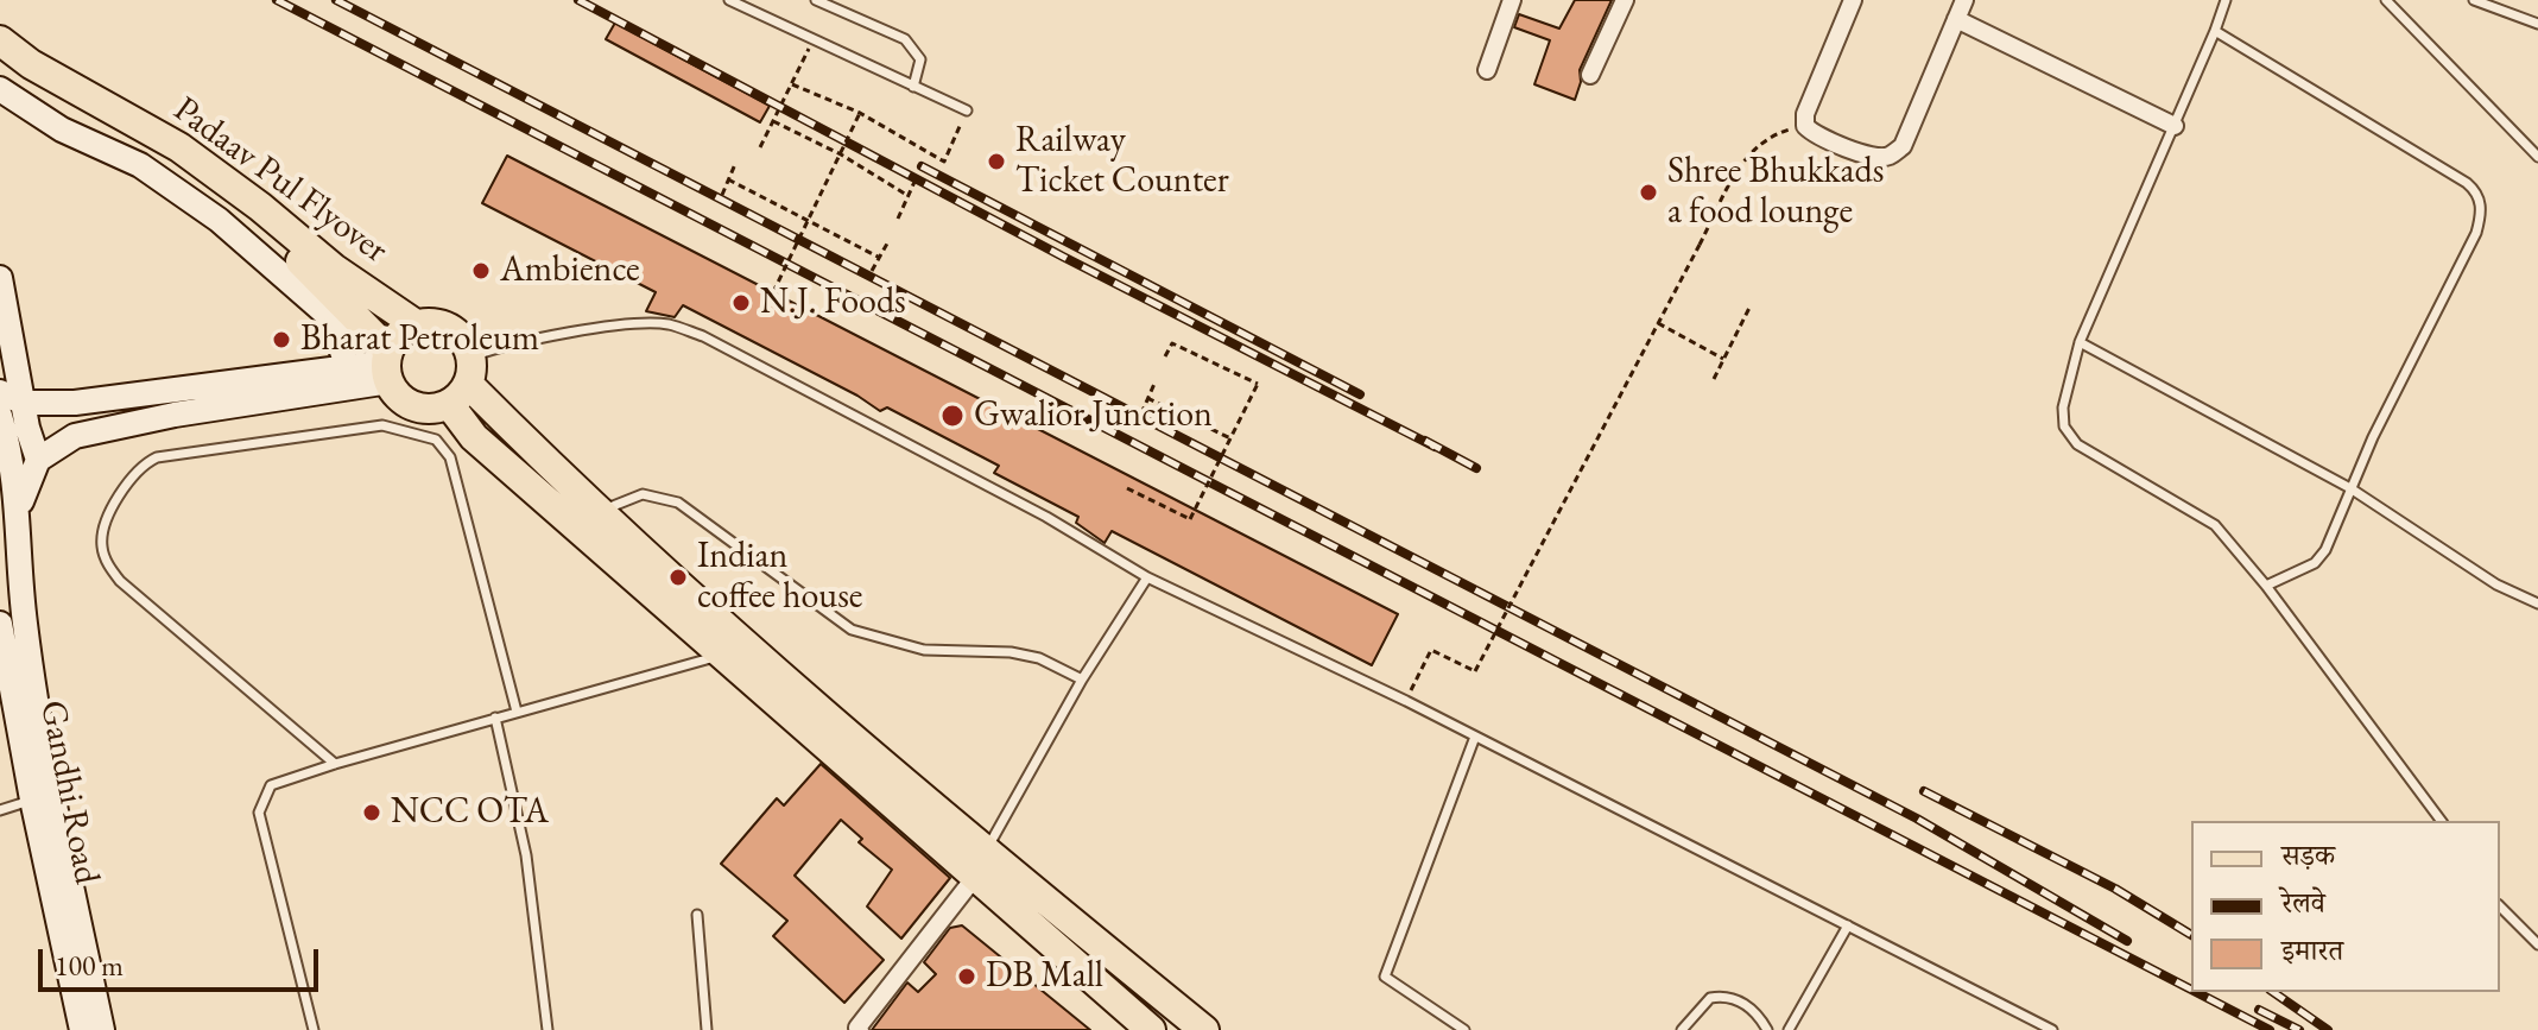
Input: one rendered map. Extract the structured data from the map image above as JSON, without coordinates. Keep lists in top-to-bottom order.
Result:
{
  "streets": {
    "main road": ["Padaav Pul Flyover", "Gandhi Road"]
  },
  "places": [
    "Railway Ticket Counter",
    "Shree Bhukkads a food lounge",
    "Ambience",
    "N.J. Foods",
    "Bharat Petroleum",
    "Gwalior Junction",
    "Indian coffee house",
    "NCC OTA",
    "DB Mall"
  ],
  "legend": ["सड़क", "रेलवे", "इमारत"],
  "scale_bar": "100 m"
}
